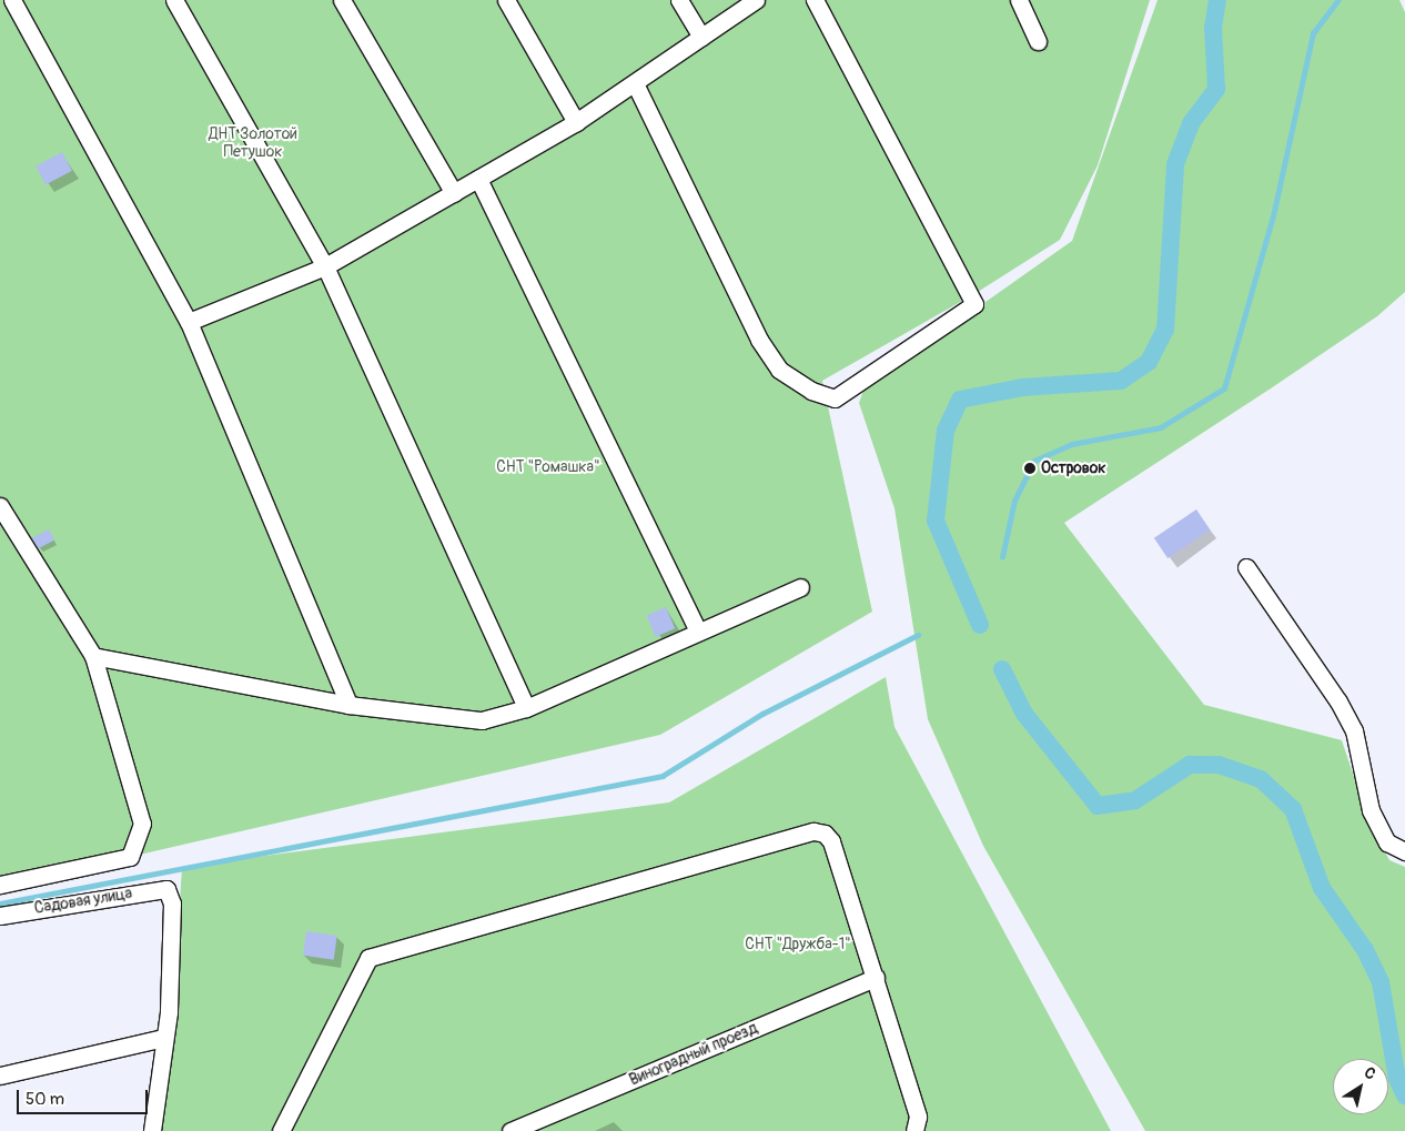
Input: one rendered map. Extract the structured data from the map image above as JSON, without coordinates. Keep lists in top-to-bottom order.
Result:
{
  "streets": {
    "street": ["Садовая улица", "Виноградный проезд"]
  },
  "parks": ["ДНТ Золотой Петушок", "СНТ \"Ромашка\"", "СНТ \"Дружба-1\""],
  "places": ["Островок"],
  "scale_bar": "50 m",
  "north": "top right"
}
